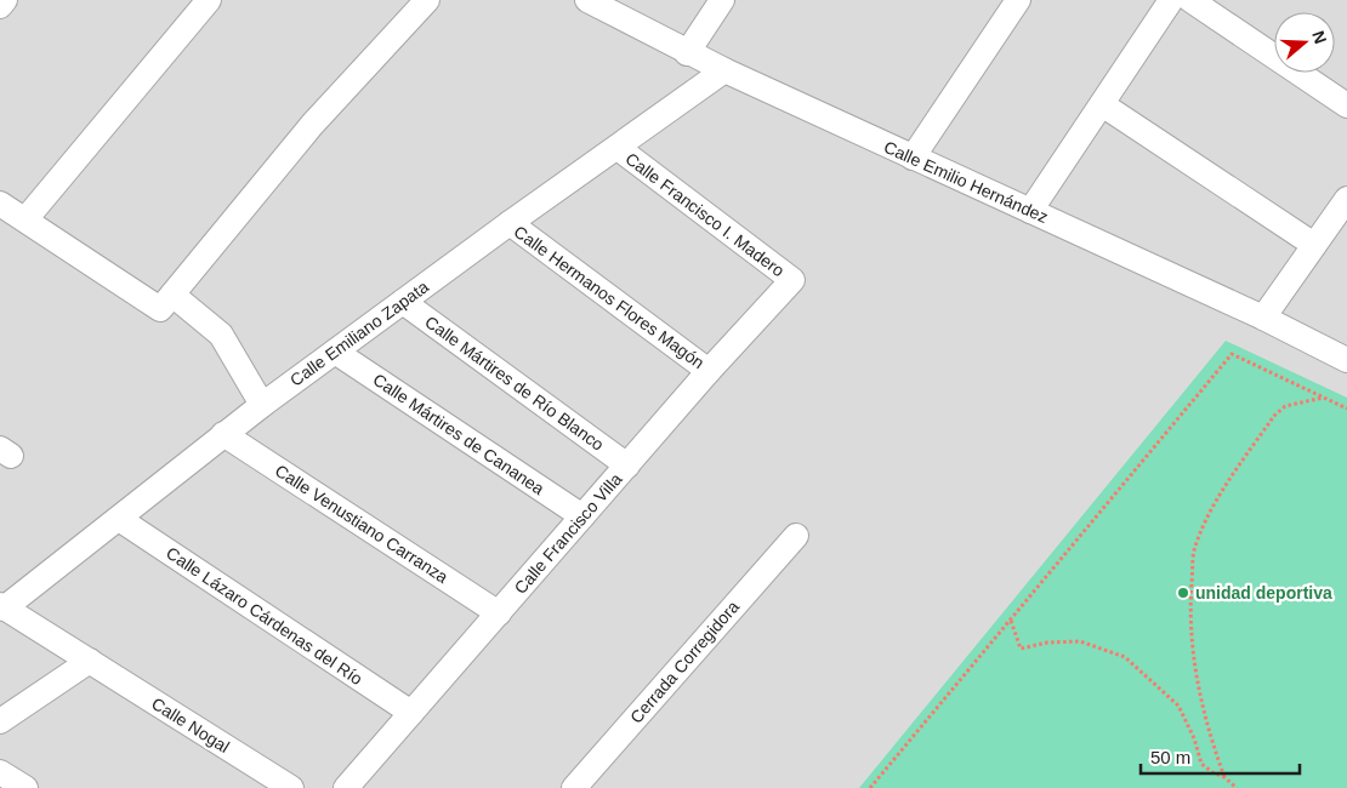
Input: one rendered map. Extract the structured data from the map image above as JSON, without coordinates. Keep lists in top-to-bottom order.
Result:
{
  "streets": {
    "street": [
      "Calle Emilio Hernández",
      "Calle Francisco I. Madero",
      "Calle Hermanos Flores Magón",
      "Calle Emiliano Zapata",
      "Calle Mártires de Río Blanco",
      "Calle Mártires de Cananea",
      "Calle Venustiano Carranza",
      "Calle Francisco Villa",
      "Calle Lázaro Cárdenas del Río",
      "Cerrada Corregidora",
      "Calle Nogal"
    ]
  },
  "crossings": [
    ["Calle Emilio Hernández", "Calle Emiliano Zapata"],
    ["Calle Francisco I. Madero", "Calle Emiliano Zapata"],
    ["Calle Francisco I. Madero", "Calle Francisco Villa"],
    ["Calle Hermanos Flores Magón", "Calle Emiliano Zapata"],
    ["Calle Hermanos Flores Magón", "Calle Francisco Villa"],
    ["Calle Emiliano Zapata", "Calle Mártires de Río Blanco"],
    ["Calle Emiliano Zapata", "Calle Mártires de Cananea"],
    ["Calle Emiliano Zapata", "Calle Venustiano Carranza"],
    ["Calle Emiliano Zapata", "Calle Lázaro Cárdenas del Río"],
    ["Calle Emiliano Zapata", "Calle Nogal"],
    ["Calle Mártires de Río Blanco", "Calle Francisco Villa"],
    ["Calle Mártires de Cananea", "Calle Francisco Villa"],
    ["Calle Venustiano Carranza", "Calle Francisco Villa"],
    ["Calle Francisco Villa", "Calle Lázaro Cárdenas del Río"]
  ],
  "places": ["unidad deportiva"],
  "scale_bar": "50 m",
  "north": "right"
}
